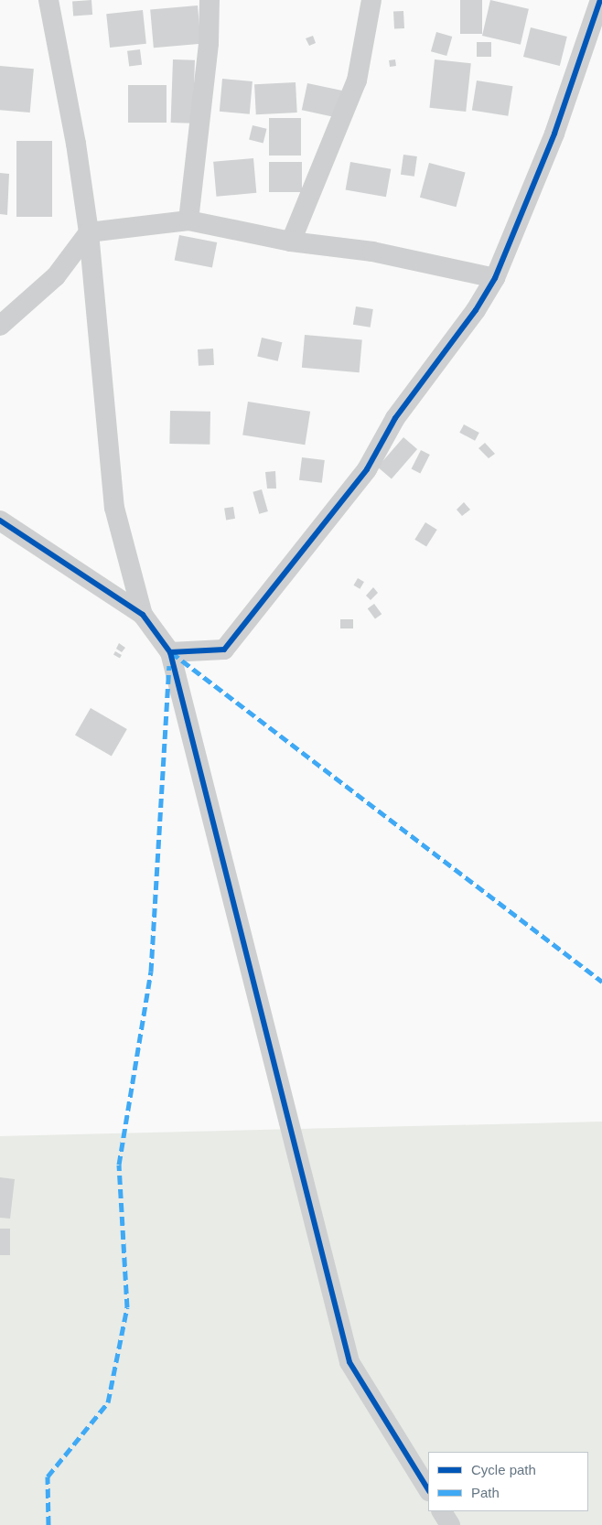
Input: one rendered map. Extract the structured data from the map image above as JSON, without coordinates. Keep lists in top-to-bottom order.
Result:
{
  "legend": ["Cycle path", "Path"]
}
